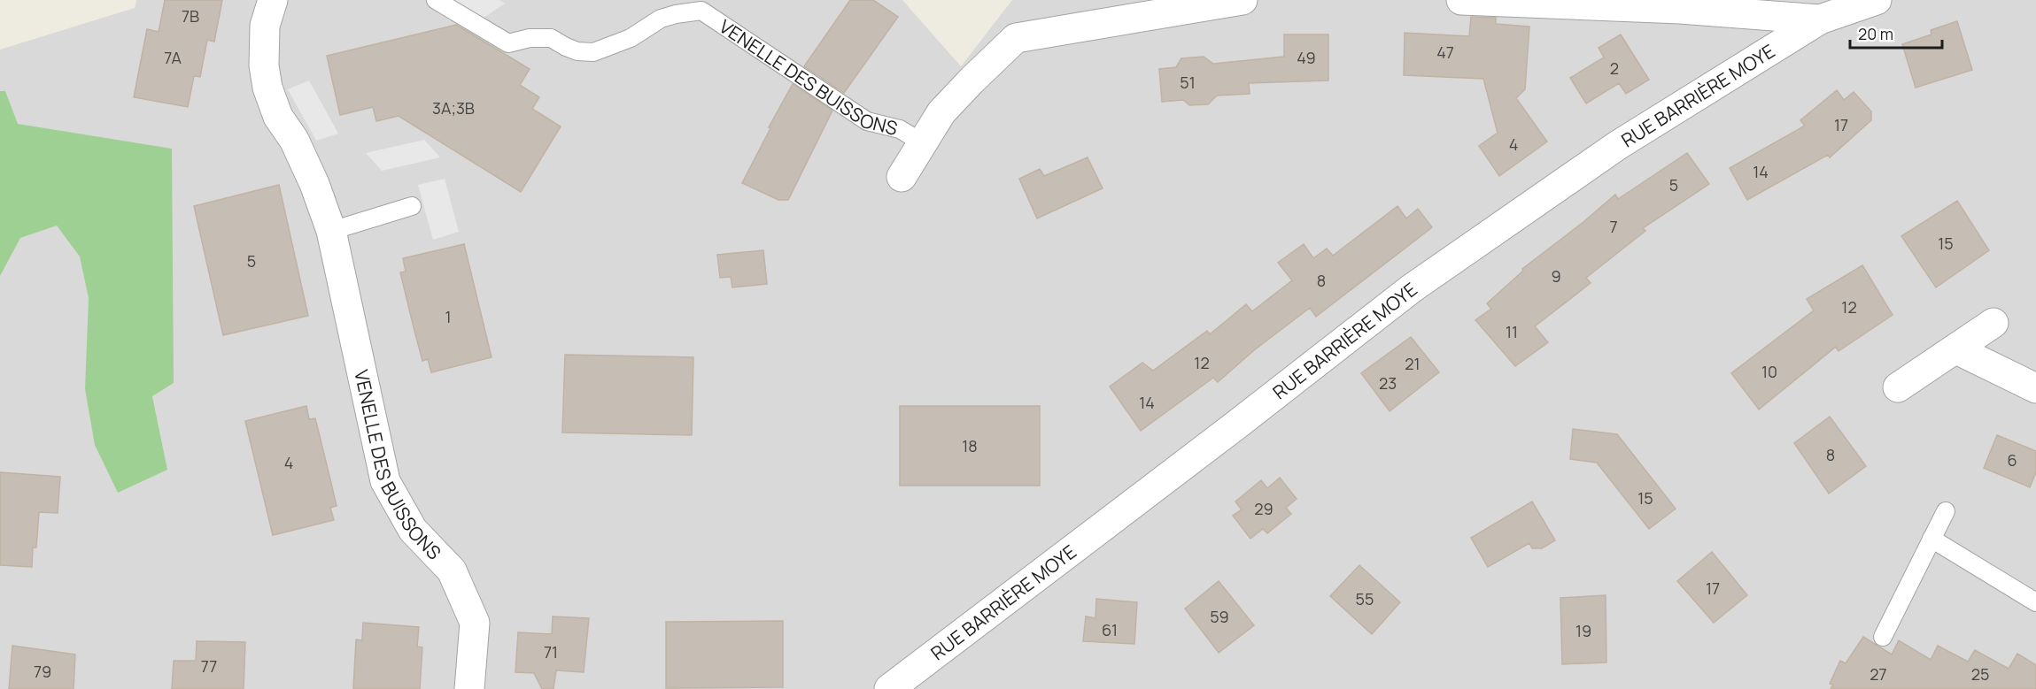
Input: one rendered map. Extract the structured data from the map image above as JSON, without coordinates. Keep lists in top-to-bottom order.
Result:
{
  "streets": {
    "street": ["VENELLE DES BUISSONS", "RUE BARRIÈRE MOYE"]
  },
  "house_numbers": [
    "7B",
    "47",
    "7A",
    "49",
    "2",
    "51",
    "3A;3B",
    "17",
    "4",
    "14",
    "5",
    "7",
    "15",
    "5",
    "9",
    "8",
    "12",
    "1",
    "11",
    "12",
    "21",
    "10",
    "23",
    "14",
    "18",
    "8",
    "6",
    "4",
    "15",
    "29",
    "17",
    "55",
    "59",
    "61",
    "19",
    "71",
    "77",
    "79",
    "27",
    "25"
  ],
  "scale_bar": "20 m"
}
